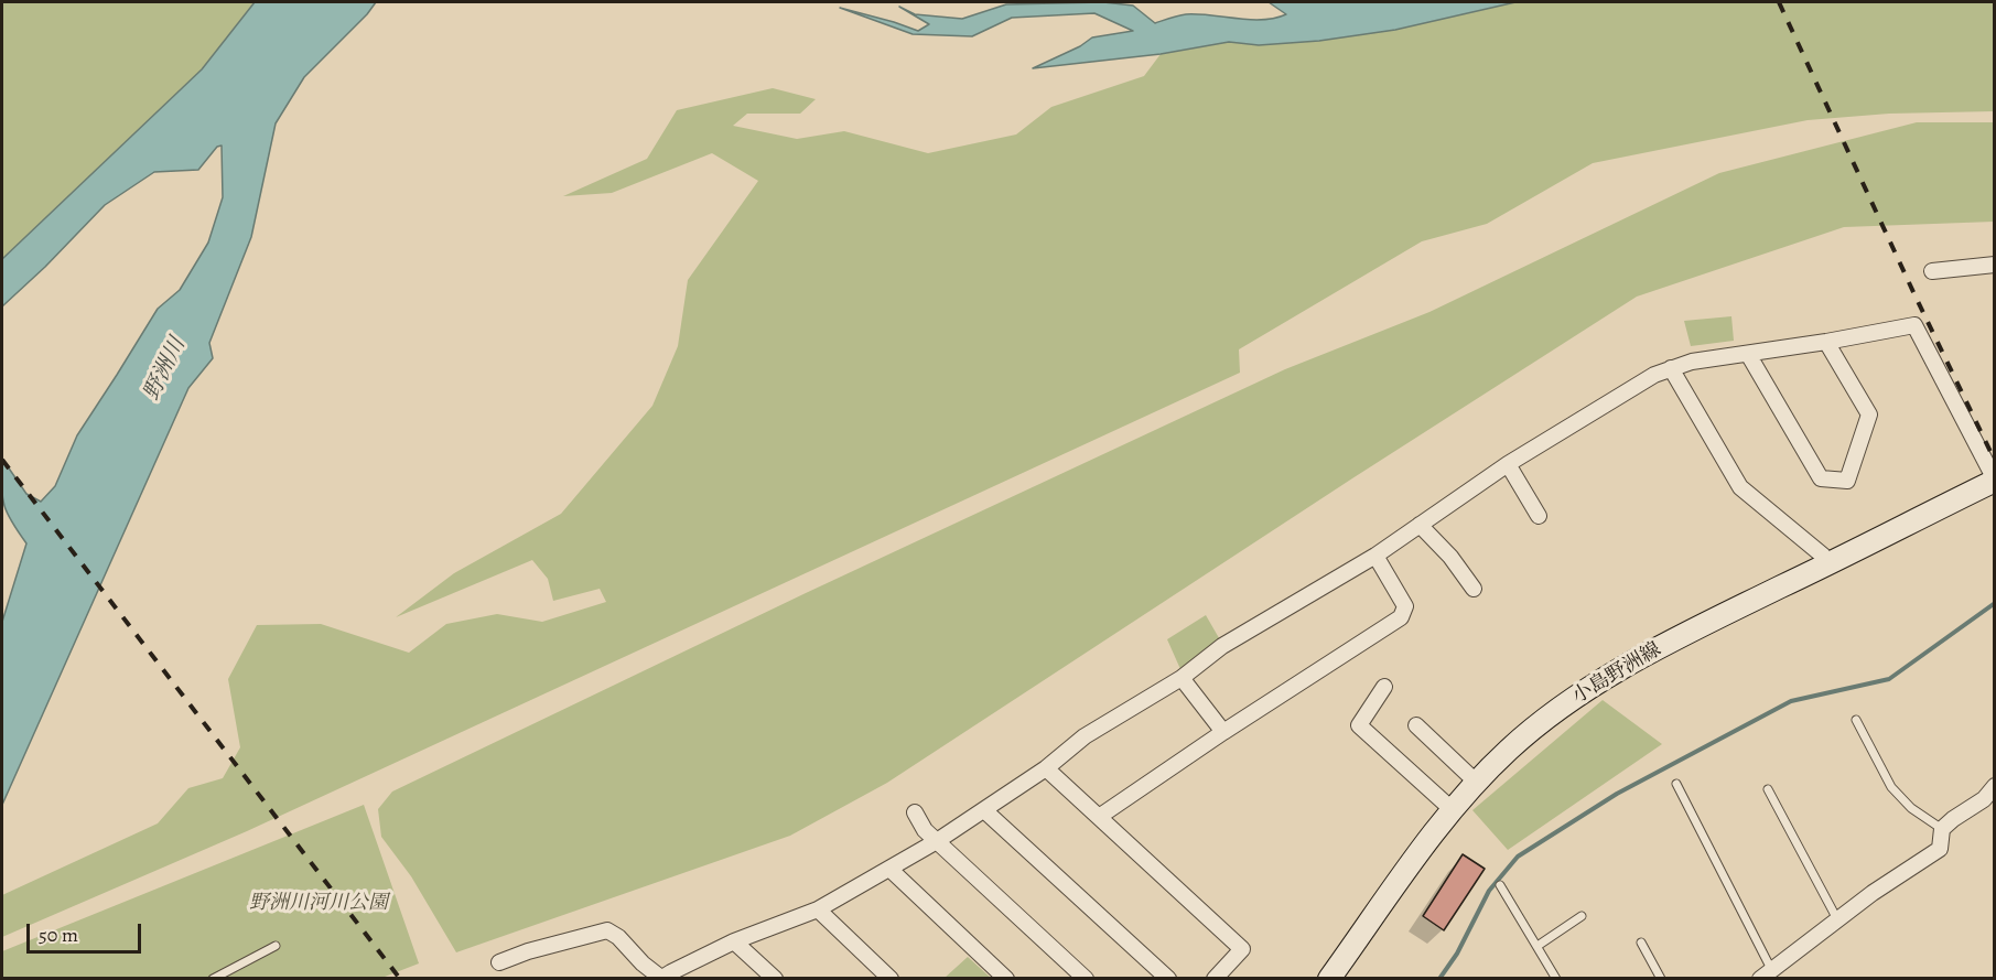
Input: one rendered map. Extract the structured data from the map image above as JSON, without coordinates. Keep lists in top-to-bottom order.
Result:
{
  "streets": {
    "main road": ["小島野洲線"]
  },
  "water": ["野洲川"],
  "parks": ["野洲川河川公園"],
  "scale_bar": "50 m"
}
